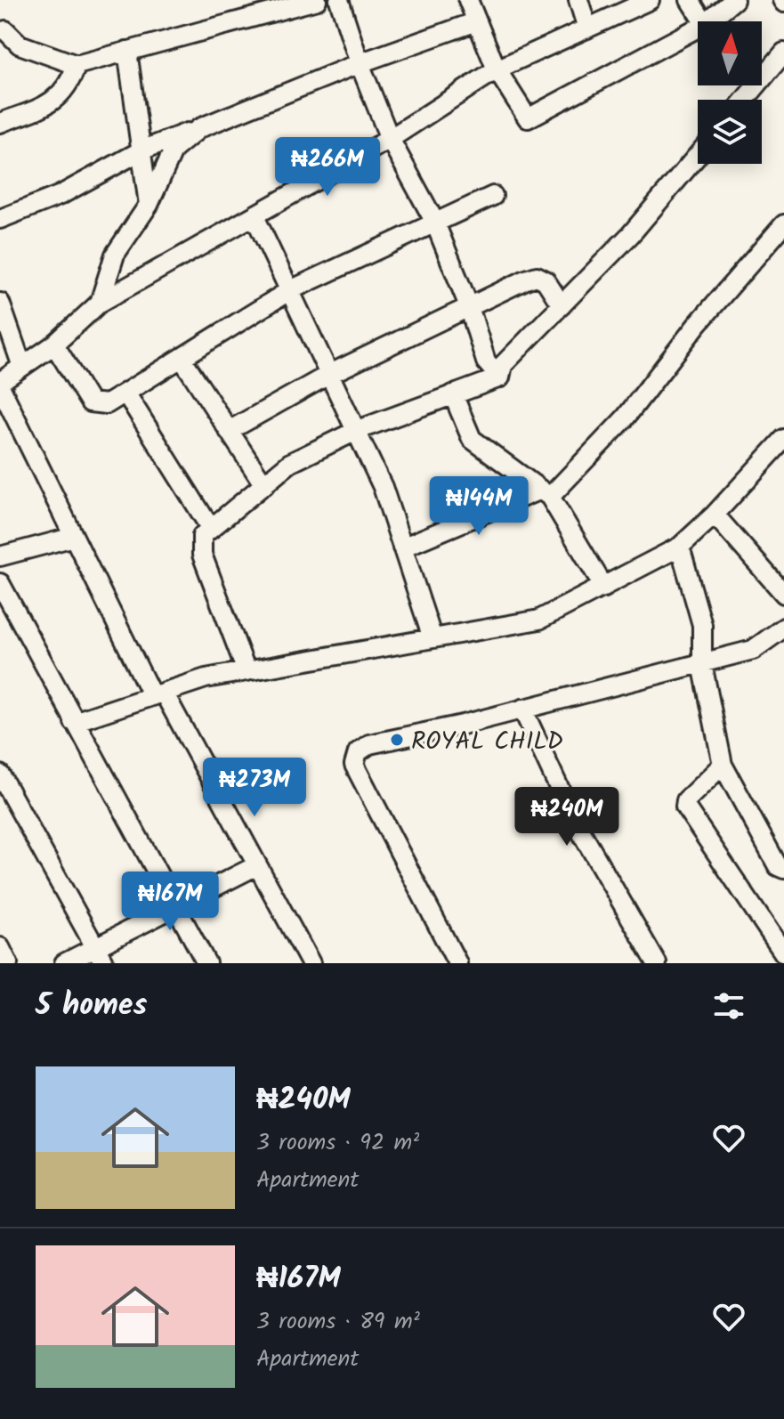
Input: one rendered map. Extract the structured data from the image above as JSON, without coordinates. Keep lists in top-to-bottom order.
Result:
{
  "places": ["ROYAL CHILD"],
  "north": "top",
  "page": {
    "price": [
      "₦266M",
      "₦144M",
      "₦273M",
      "₦240M",
      "₦167M"
    ],
    "heading": "5 homes",
    "list": [
      {
        "name": "₦240M",
        "note": "3 rooms · 92 m² · Apartment"
      },
      {
        "name": "₦167M",
        "note": "3 rooms · 89 m² · Apartment"
      }
    ]
  }
}
